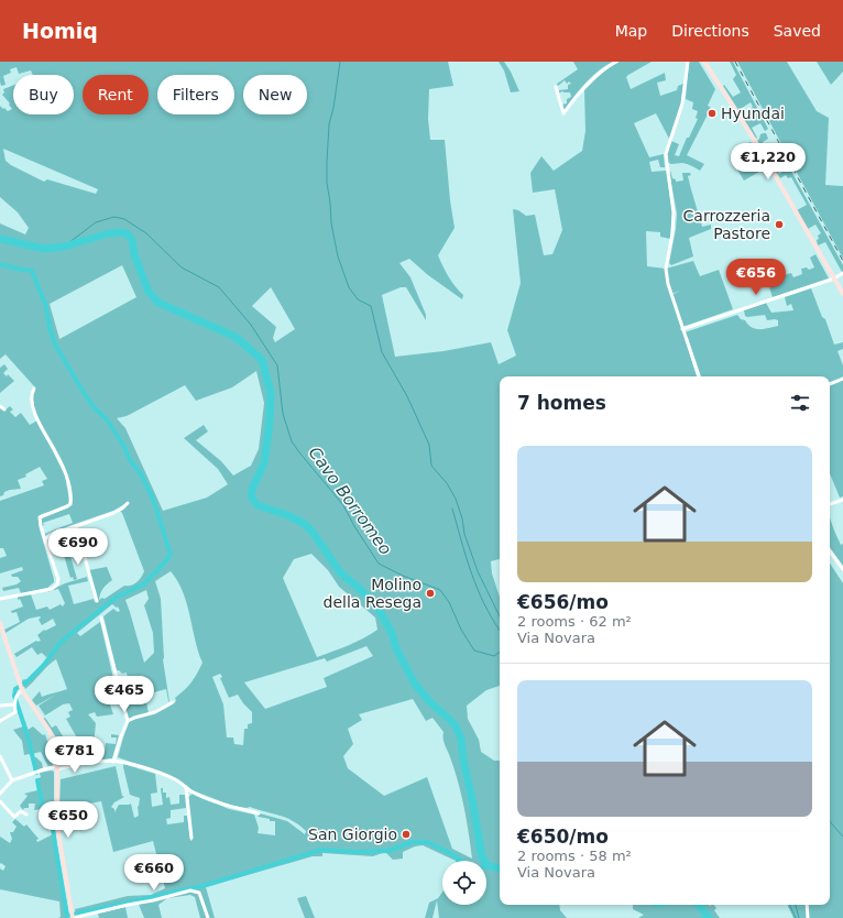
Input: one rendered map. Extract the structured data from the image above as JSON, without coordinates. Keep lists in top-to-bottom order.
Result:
{
  "water": ["Cavo Borromeo"],
  "places": [
    "Hyundai",
    "Carrozzeria Pastore",
    "Molino della Resega",
    "San Giorgio"
  ],
  "page": {
    "header": "Homiq",
    "nav": ["Map", "Directions", "Saved"],
    "chip": [
      "Buy",
      "Rent",
      "Filters",
      "New"
    ],
    "price": [
      "€1,220",
      "€656",
      "€690",
      "€465",
      "€781",
      "€650",
      "€660"
    ],
    "heading": "7 homes",
    "list": [
      {
        "name": "€656/mo",
        "note": "2 rooms · 62 m² · Via Novara"
      },
      {
        "name": "€650/mo",
        "note": "2 rooms · 58 m² · Via Novara"
      }
    ]
  }
}
